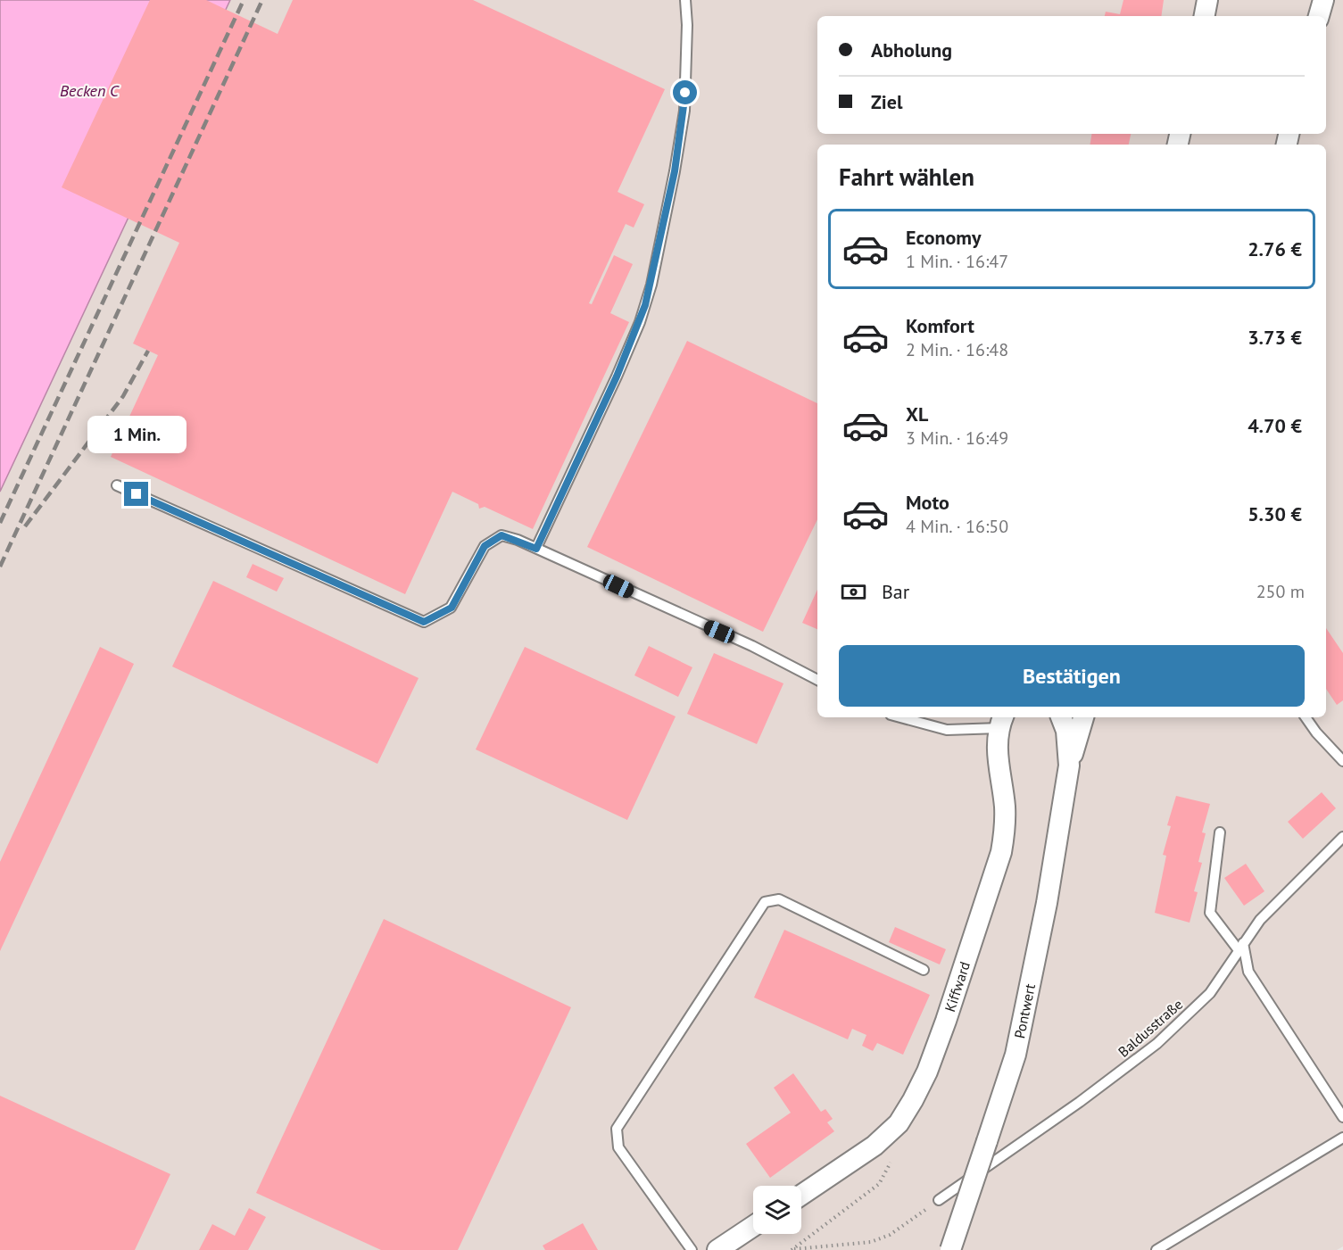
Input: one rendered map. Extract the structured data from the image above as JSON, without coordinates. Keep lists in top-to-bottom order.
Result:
{
  "streets": {
    "street": ["Kiffward", "Pontwert"],
    "lane": ["Baldusstraße"]
  },
  "water": ["Becken C"],
  "page": {
    "banner": ["Abholung", "Ziel"],
    "heading": "Fahrt wählen",
    "list": [
      {
        "name": "Economy",
        "note": "1 Min. · 16:47",
        "value": "2.76 €"
      },
      {
        "name": "Komfort",
        "note": "2 Min. · 16:48",
        "value": "3.73 €"
      },
      {
        "name": "XL",
        "note": "3 Min. · 16:49",
        "value": "4.70 €"
      },
      {
        "name": "Moto",
        "note": "4 Min. · 16:50",
        "value": "5.30 €"
      }
    ],
    "bubble": "1 Min.",
    "pay": ["Bar", "250 m"],
    "buttons": "Bestätigen"
  }
}
